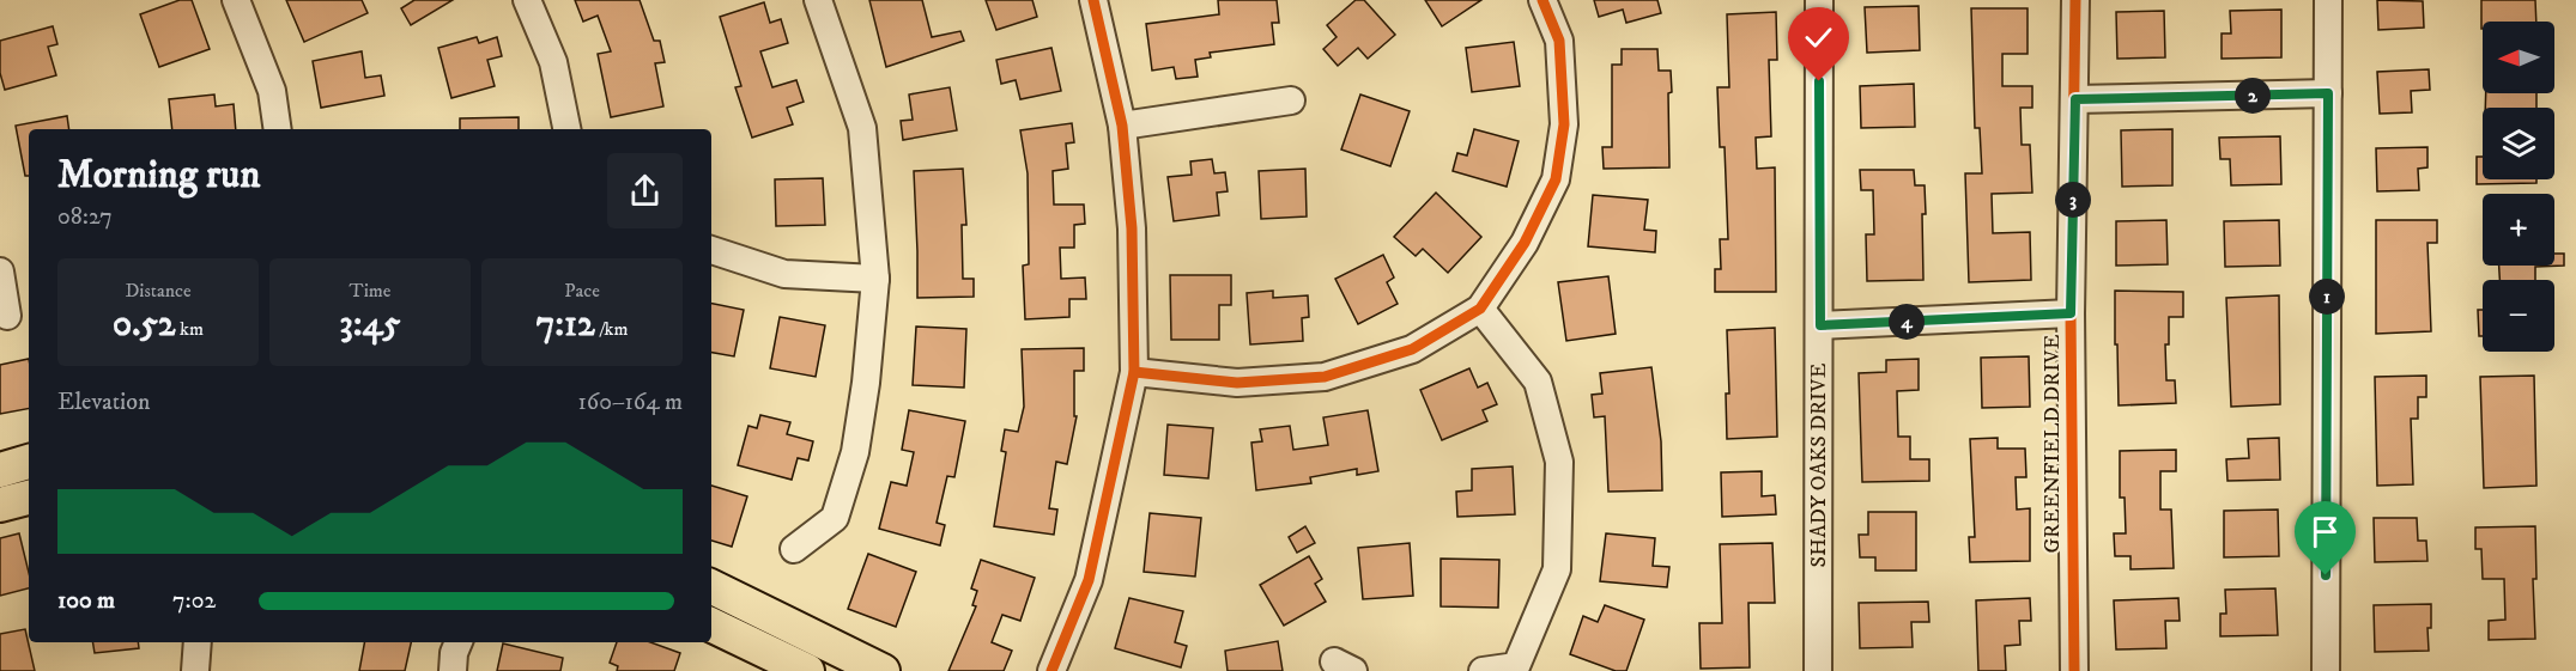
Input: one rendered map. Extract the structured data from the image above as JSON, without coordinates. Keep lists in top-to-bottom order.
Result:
{
  "streets": {
    "street": ["GREENFIELD DRIVE", "SHADY OAKS DRIVE"]
  },
  "north": "left",
  "page": {
    "map_buttons": ["+", "−"],
    "pins": [
      "2",
      "3",
      "1",
      "4"
    ],
    "heading": ["Morning run", "08:27"],
    "stats": [
      ["Distance", "0.52 km"],
      ["Time", "3:45"],
      ["Pace", "7:12 /km"]
    ],
    "chart": ["Elevation", "160–164 m"],
    "list": [
      {
        "name": "100 m",
        "note": "7:02"
      }
    ]
  }
}
